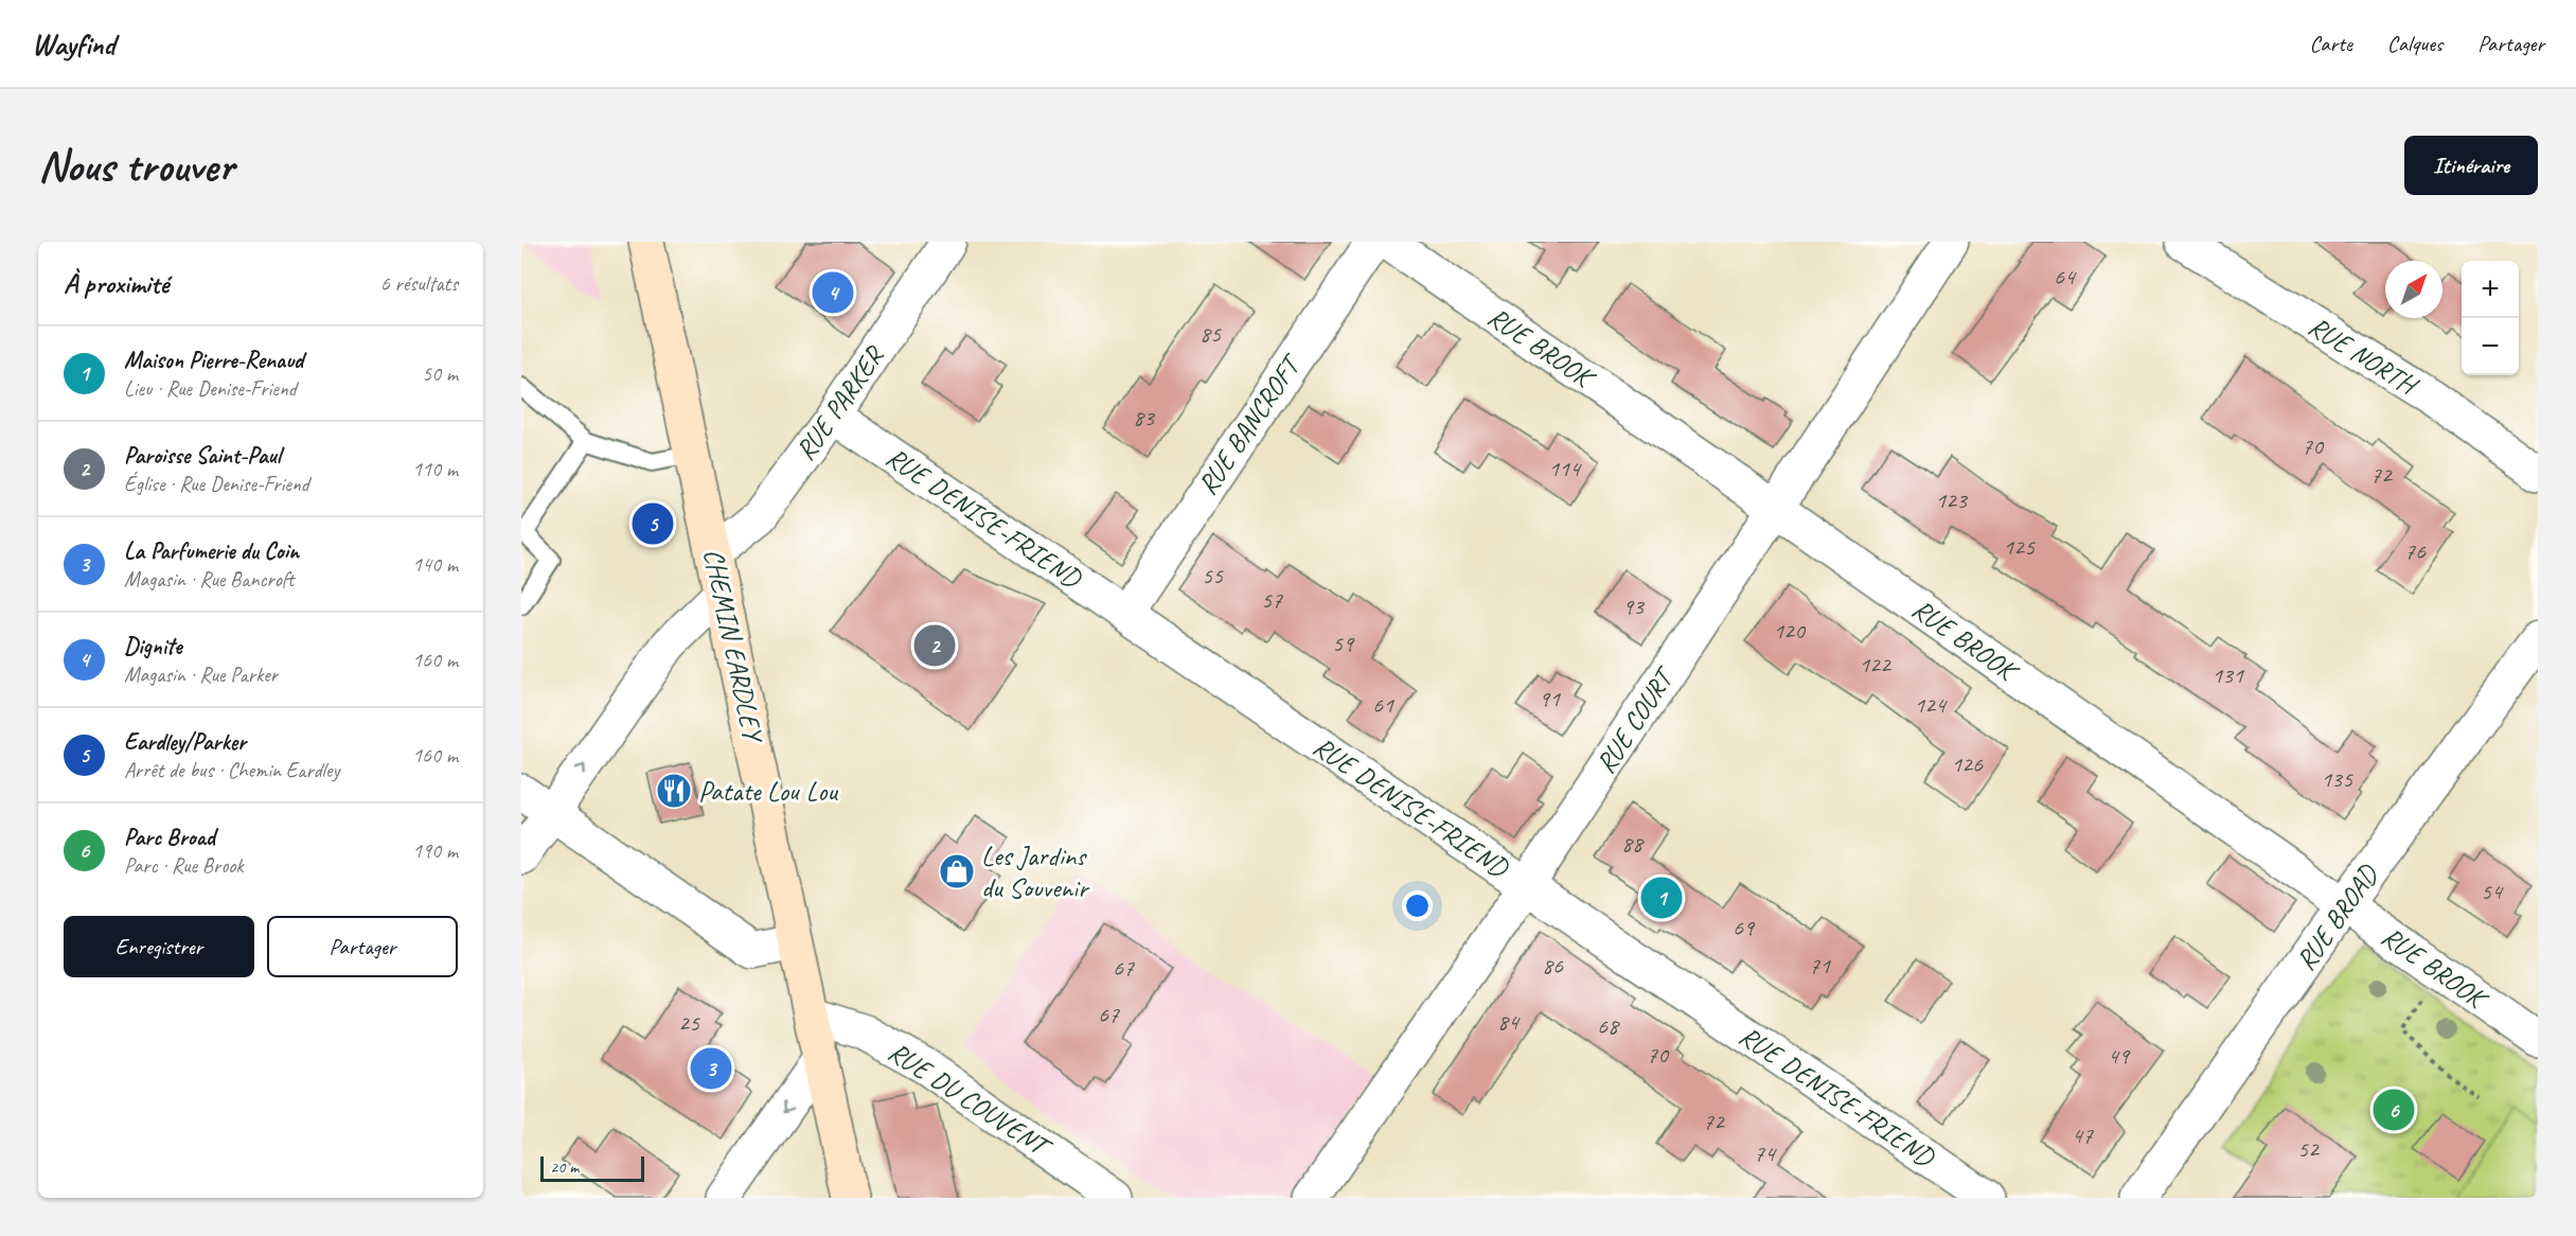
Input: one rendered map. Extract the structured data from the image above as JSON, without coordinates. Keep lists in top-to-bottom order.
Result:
{
  "streets": {
    "main road": ["CHEMIN EARDLEY"],
    "street": [
      "RUE BROOK",
      "RUE NORTH",
      "RUE PARKER",
      "RUE BANCROFT",
      "RUE DENISE-FRIEND",
      "RUE COURT",
      "RUE BROAD",
      "RUE DU COUVENT"
    ]
  },
  "crossings": [
    ["RUE BROOK", "RUE COURT"],
    ["RUE BROOK", "RUE BROAD"],
    ["RUE PARKER", "RUE DENISE-FRIEND"],
    ["RUE PARKER", "CHEMIN EARDLEY"],
    ["RUE BANCROFT", "RUE DENISE-FRIEND"],
    ["RUE DENISE-FRIEND", "RUE COURT"],
    ["CHEMIN EARDLEY", "RUE DU COUVENT"]
  ],
  "places": {
    "restaurant": ["Patate Lou Lou"],
    "shop": ["Les Jardins du Souvenir"]
  },
  "house_numbers": [
    "64",
    "85",
    "83",
    "70",
    "114",
    "72",
    "123",
    "125",
    "76",
    "55",
    "57",
    "93",
    "120",
    "59",
    "122",
    "131",
    "91",
    "61",
    "124",
    "126",
    "135",
    "88",
    "54",
    "69",
    "86",
    "71",
    "67",
    "67",
    "84",
    "25",
    "68",
    "70",
    "49",
    "72",
    "47",
    "52",
    "74"
  ],
  "scale_bar": "20 m",
  "north": "top right",
  "page": {
    "header": "Wayfind",
    "nav": ["Carte", "Calques", "Partager"],
    "buttons": [
      "Itinéraire",
      ["Enregistrer", "Partager"]
    ],
    "title": "Nous trouver",
    "heading": ["À proximité", "6 résultats"],
    "map_buttons": ["+", "−"],
    "pins": [
      "4",
      "5",
      "2",
      "1",
      "3",
      "6"
    ],
    "list": [
      {
        "mark": "1",
        "name": "Maison Pierre-Renaud",
        "note": "Lieu · Rue Denise-Friend",
        "value": "50 m"
      },
      {
        "mark": "2",
        "name": "Paroisse Saint-Paul",
        "note": "Église · Rue Denise-Friend",
        "value": "110 m"
      },
      {
        "mark": "3",
        "name": "La Parfumerie du Coin",
        "note": "Magasin · Rue Bancroft",
        "value": "140 m"
      },
      {
        "mark": "4",
        "name": "Dignite",
        "note": "Magasin · Rue Parker",
        "value": "160 m"
      },
      {
        "mark": "5",
        "name": "Eardley/Parker",
        "note": "Arrêt de bus · Chemin Eardley",
        "value": "160 m"
      },
      {
        "mark": "6",
        "name": "Parc Broad",
        "note": "Parc · Rue Brook",
        "value": "190 m"
      }
    ],
    "scale": "20 m"
  }
}
